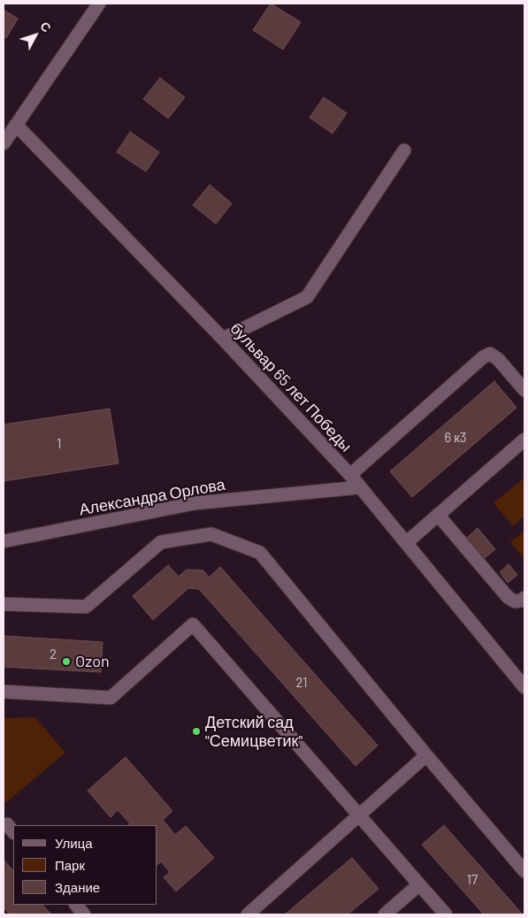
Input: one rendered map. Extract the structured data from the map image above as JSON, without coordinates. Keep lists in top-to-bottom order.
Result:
{
  "streets": {
    "street": ["бульвар 65 лет Победы", "Александра Орлова"]
  },
  "crossings": [
    ["бульвар 65 лет Победы", "Александра Орлова"]
  ],
  "places": ["Ozon", "Детский сад \"Семицветик\""],
  "house_numbers": [
    "6 к3",
    "1",
    "2",
    "21",
    "17"
  ],
  "legend": ["Улица", "Парк", "Здание"],
  "north": "top right"
}
